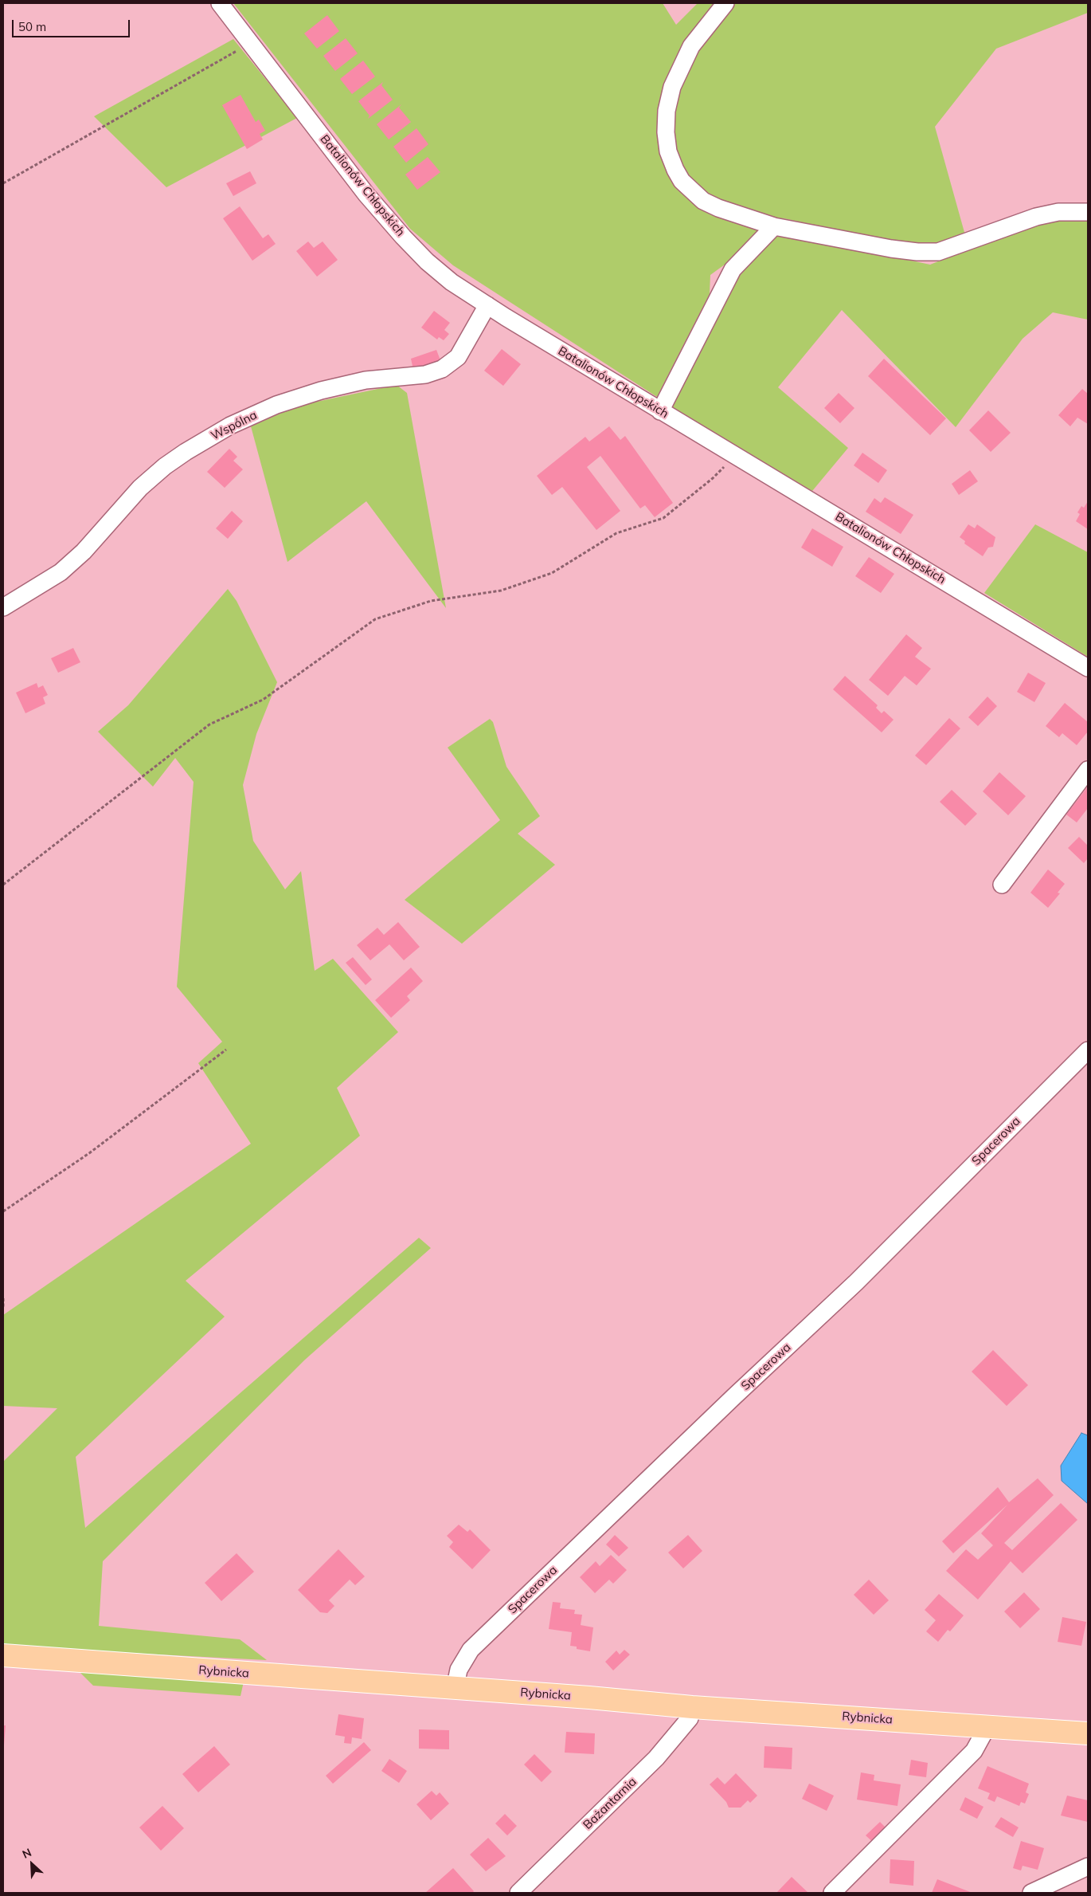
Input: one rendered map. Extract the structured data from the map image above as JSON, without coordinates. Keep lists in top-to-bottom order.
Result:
{
  "streets": {
    "main road": ["Rybnicka"],
    "street": [
      "Batalionów Chłopskich",
      "Wspólna",
      "Spacerowa",
      "Bażantarnia"
    ]
  },
  "crossings": [
    ["Batalionów Chłopskich", "Wspólna"],
    ["Spacerowa", "Rybnicka"],
    ["Rybnicka", "Bażantarnia"]
  ],
  "scale_bar": "50 m",
  "north": "top left"
}
